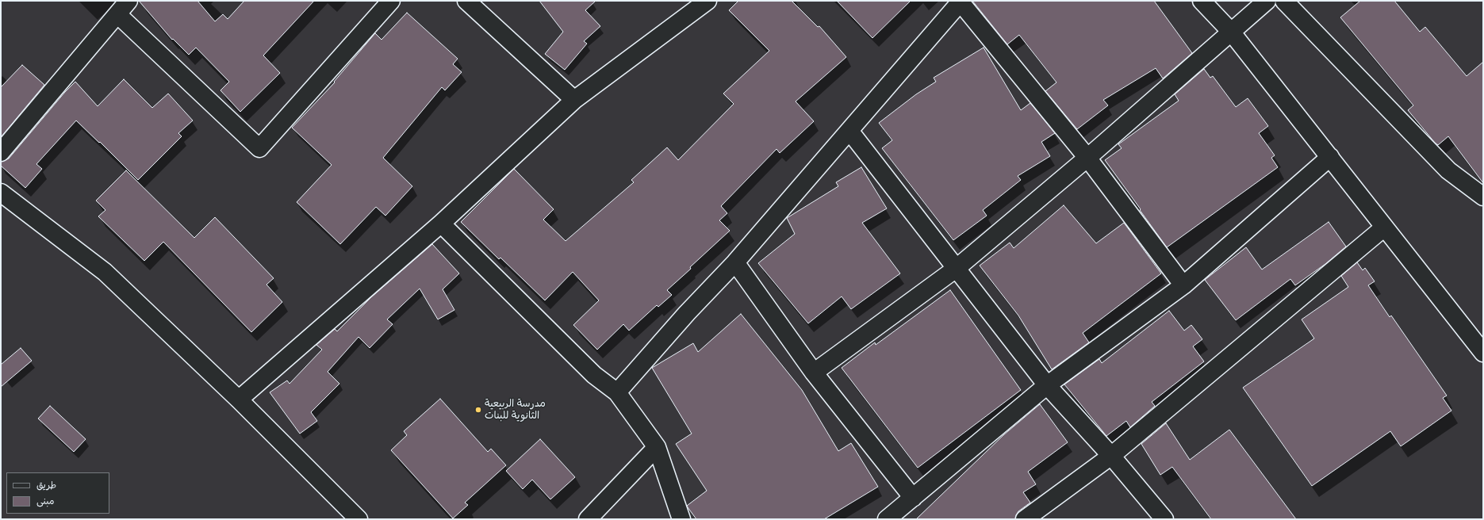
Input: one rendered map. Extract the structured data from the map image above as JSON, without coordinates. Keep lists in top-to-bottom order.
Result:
{
  "places": ["مدرسة الربيعية الثانوية للبنات"],
  "legend": ["طريق", "مبنى"]
}
